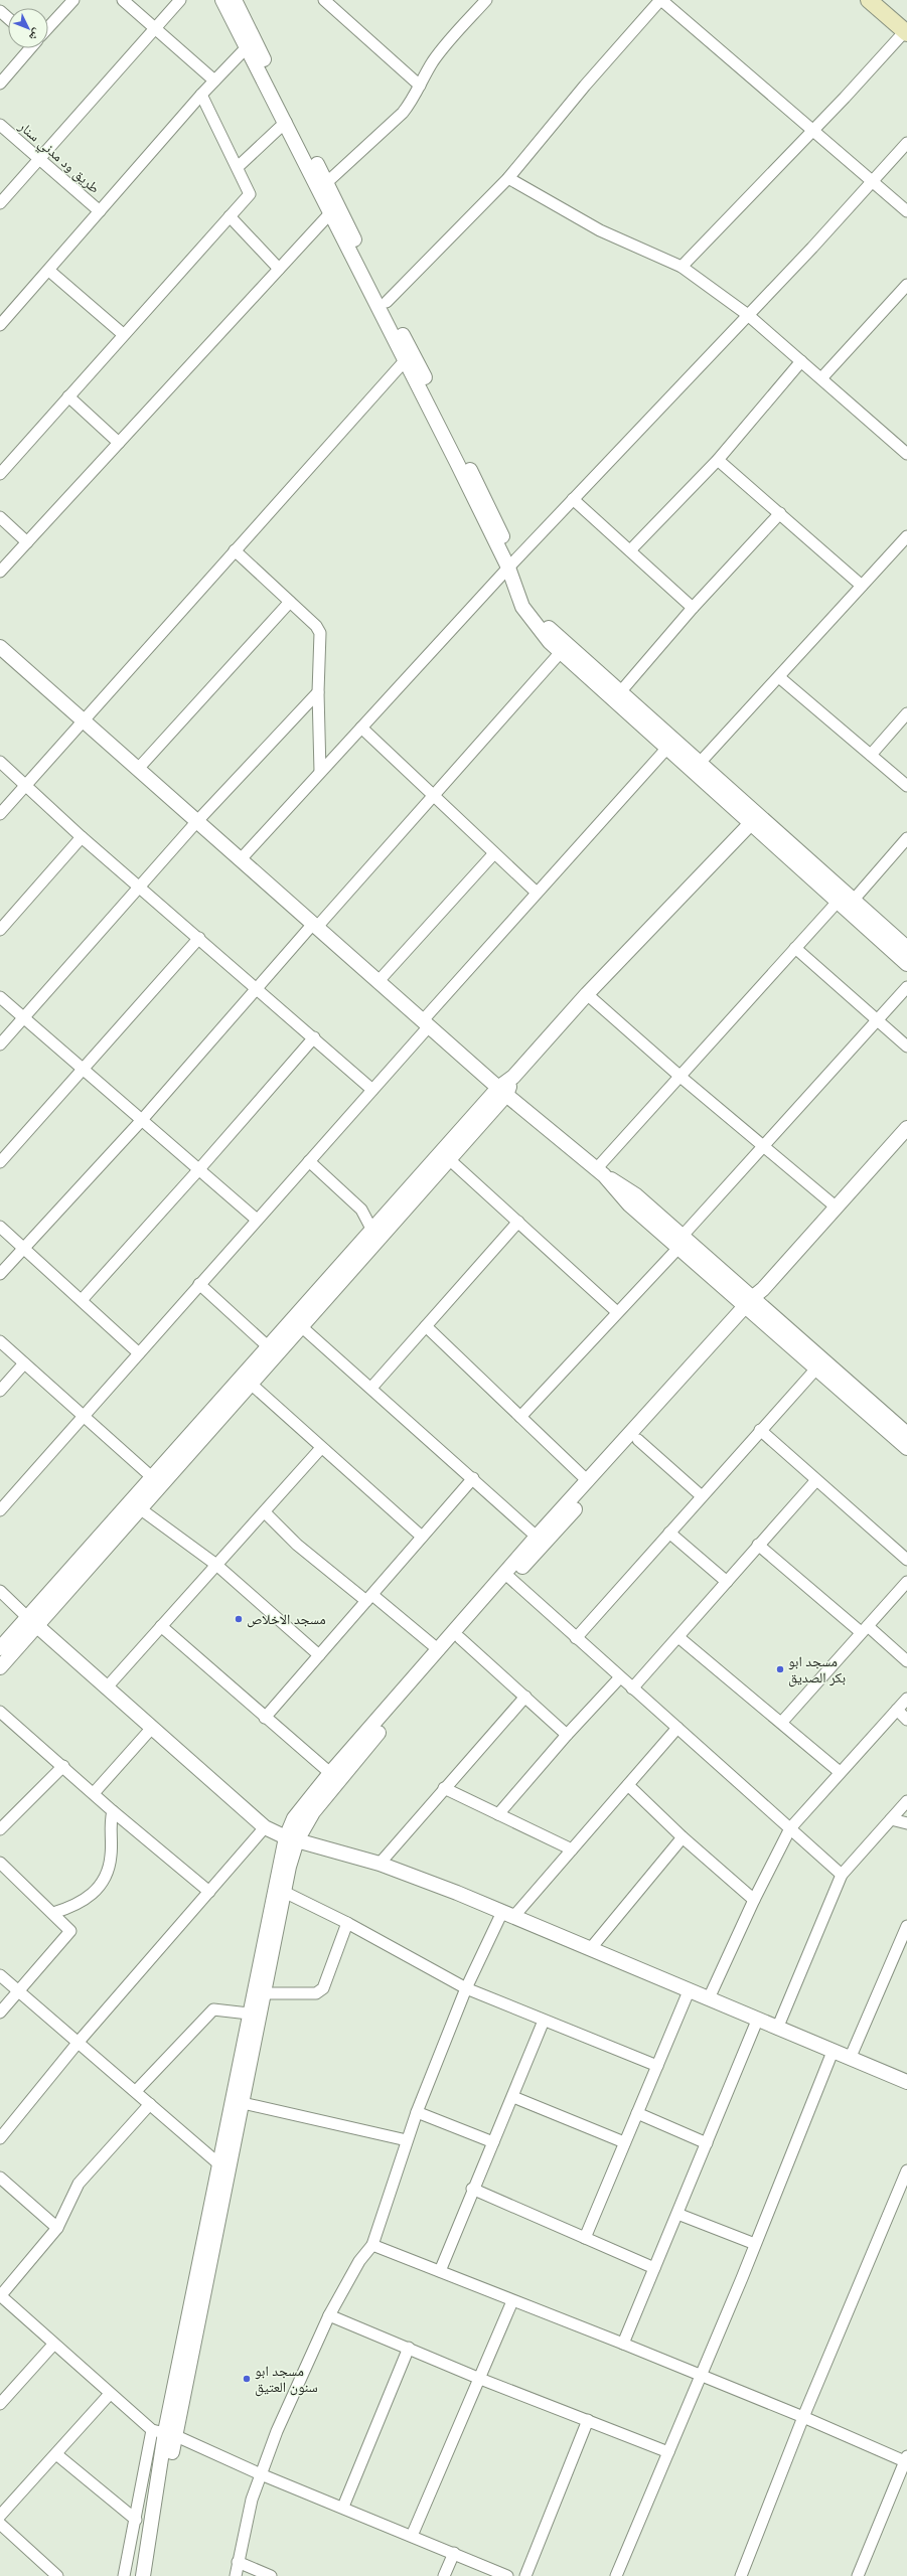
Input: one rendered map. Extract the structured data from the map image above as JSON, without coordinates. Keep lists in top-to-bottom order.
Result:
{
  "streets": {
    "street": ["طريق ود مدني سنار"]
  },
  "places": ["مسجد الاخلاص", "مسجد ابو بكر الصديق", "مسجد ابو سنون العتيق"],
  "north": "bottom right"
}
